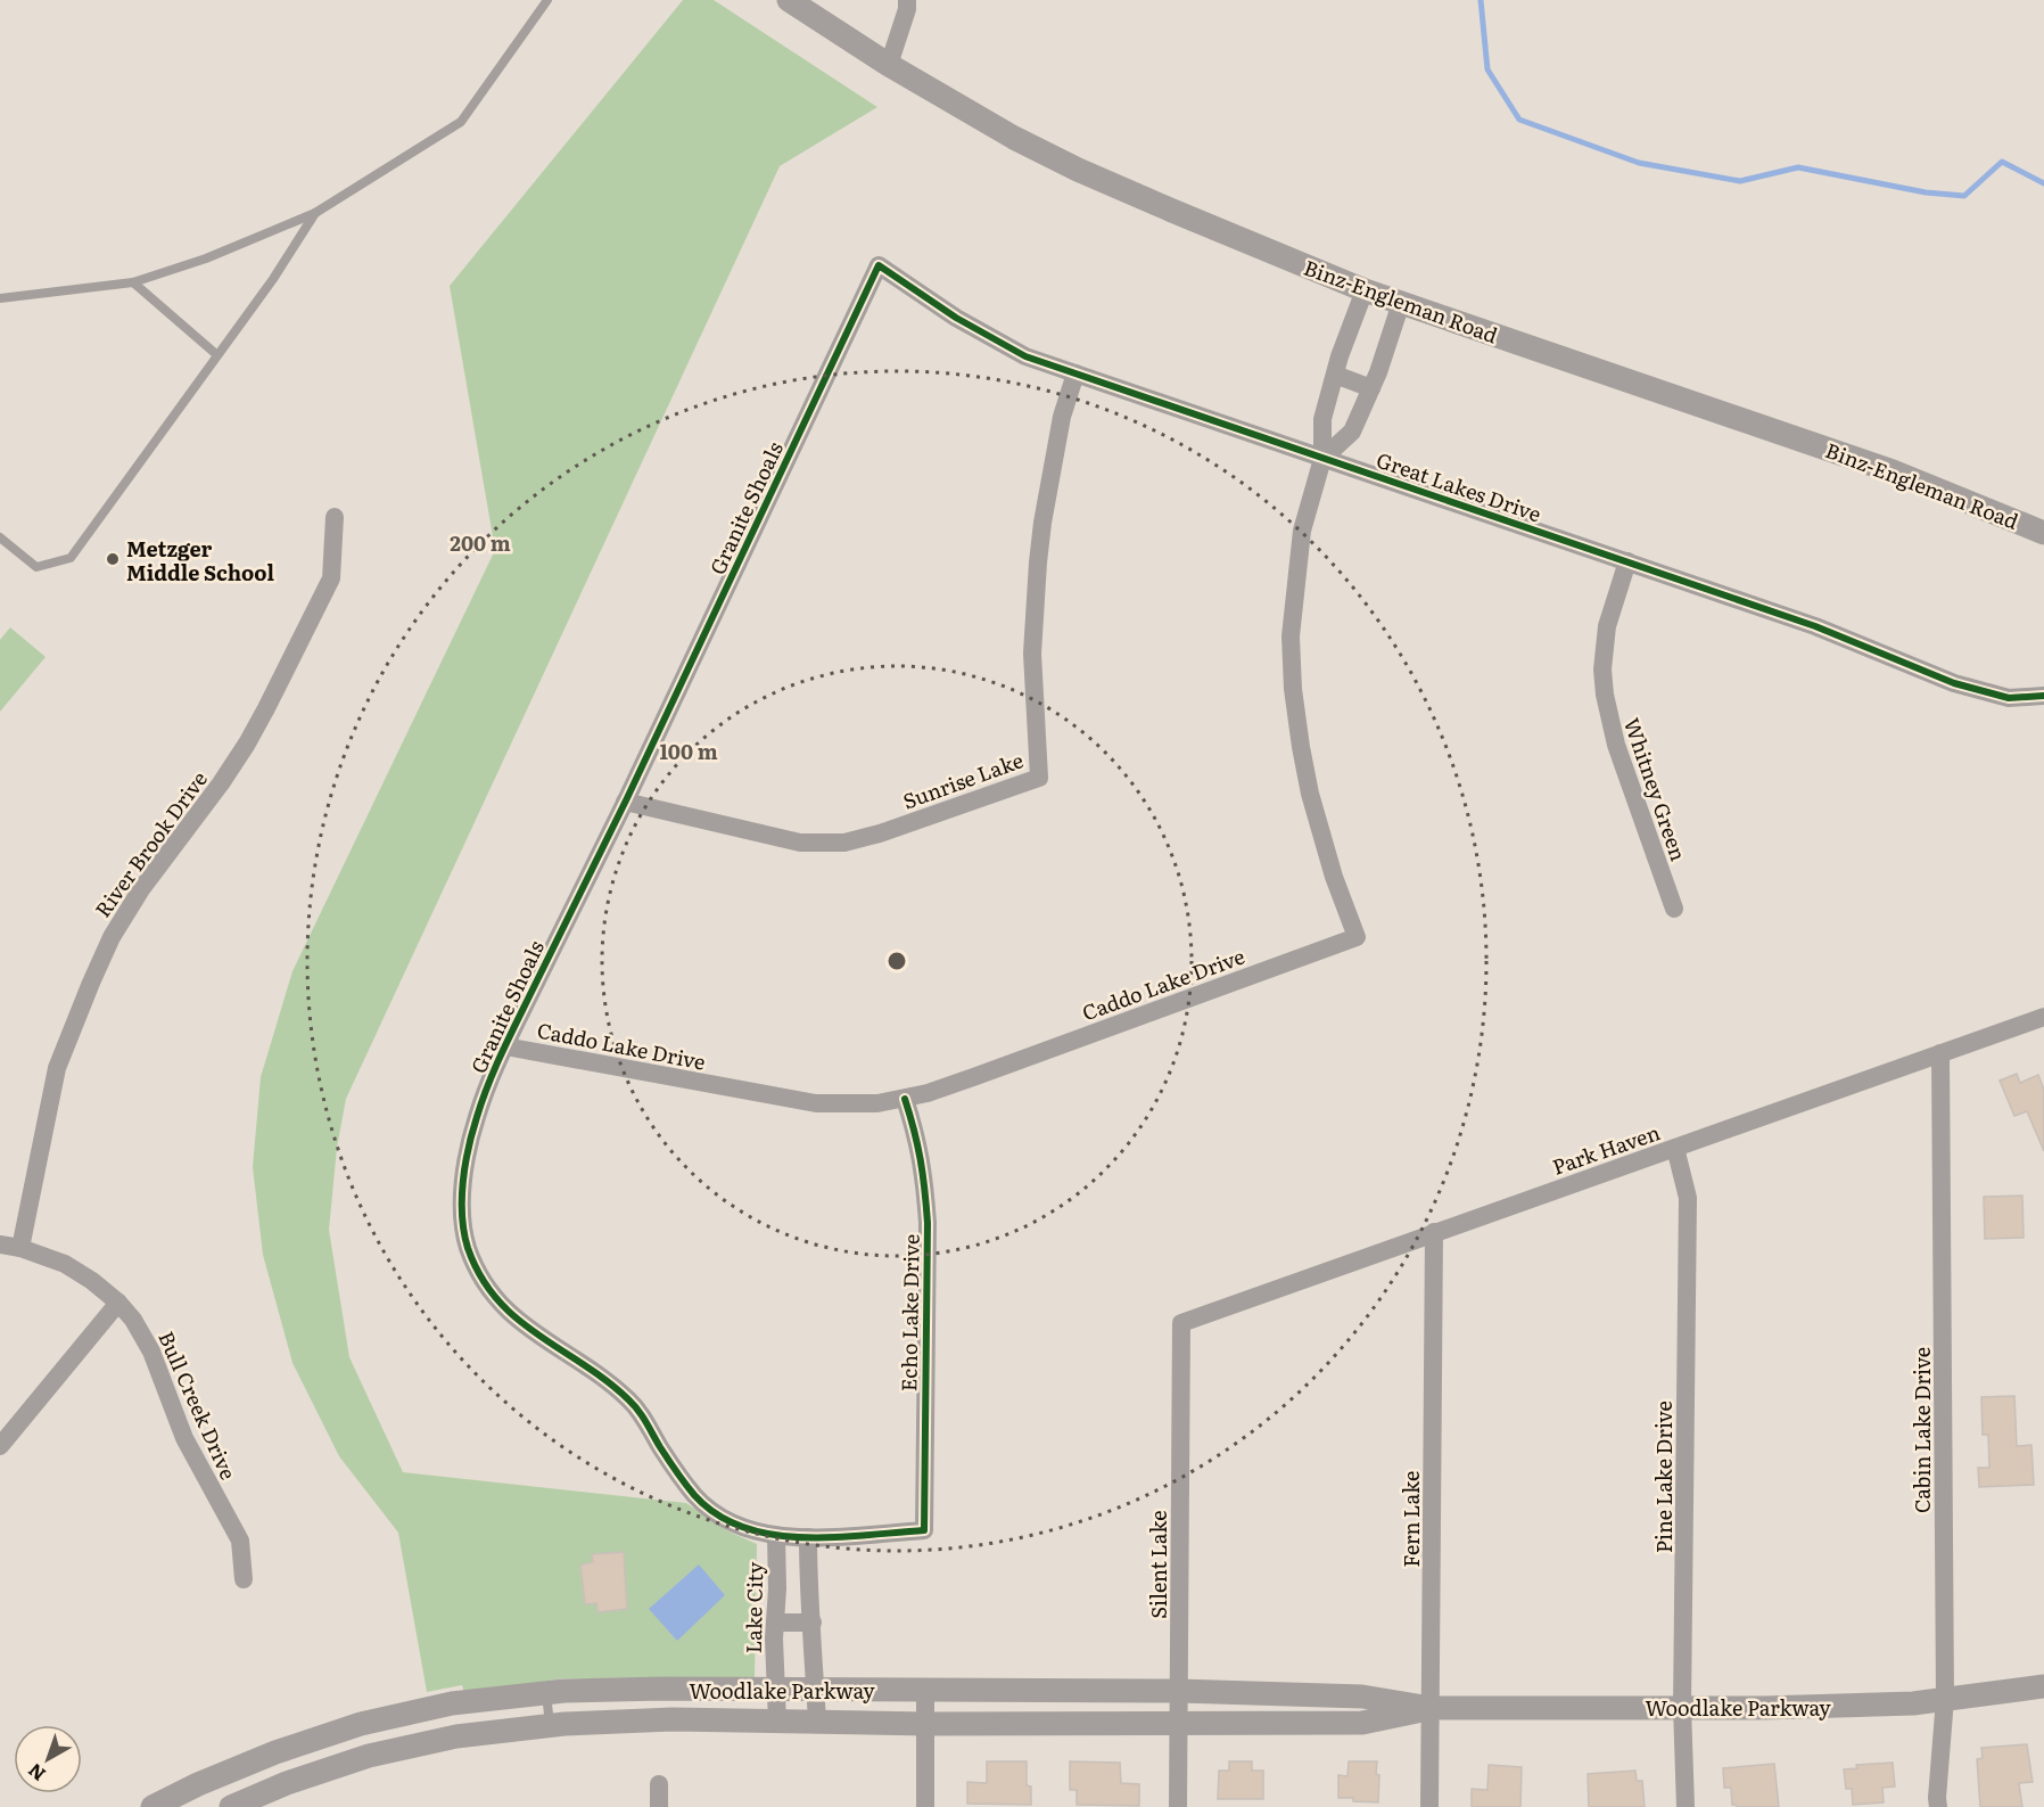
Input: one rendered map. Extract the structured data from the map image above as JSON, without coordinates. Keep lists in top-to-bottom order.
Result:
{
  "streets": {
    "street": [
      "Binz-Engleman Road",
      "Great Lakes Drive",
      "Granite Shoals",
      "Sunrise Lake",
      "Whitney Green",
      "River Brook Drive",
      "Caddo Lake Drive",
      "Park Haven",
      "Echo Lake Drive",
      "Bull Creek Drive",
      "Cabin Lake Drive",
      "Pine Lake Drive",
      "Fern Lake",
      "Silent Lake",
      "Lake City",
      "Woodlake Parkway"
    ]
  },
  "crossings": [
    ["Binz-Engleman Road", "Caddo Lake Drive"],
    ["Great Lakes Drive", "Granite Shoals"],
    ["Great Lakes Drive", "Sunrise Lake"],
    ["Great Lakes Drive", "Whitney Green"],
    ["Great Lakes Drive", "Caddo Lake Drive"],
    ["Granite Shoals", "Sunrise Lake"],
    ["Granite Shoals", "Caddo Lake Drive"],
    ["Granite Shoals", "Echo Lake Drive"],
    ["Granite Shoals", "Lake City"],
    ["River Brook Drive", "Bull Creek Drive"],
    ["Caddo Lake Drive", "Echo Lake Drive"],
    ["Park Haven", "Cabin Lake Drive"],
    ["Park Haven", "Pine Lake Drive"],
    ["Park Haven", "Fern Lake"],
    ["Park Haven", "Silent Lake"],
    ["Cabin Lake Drive", "Woodlake Parkway"],
    ["Pine Lake Drive", "Woodlake Parkway"],
    ["Fern Lake", "Woodlake Parkway"],
    ["Silent Lake", "Woodlake Parkway"],
    ["Lake City", "Woodlake Parkway"]
  ],
  "places": ["Metzger Middle School"],
  "north": "bottom left",
  "rings": ["200 m", "100 m"]
}
